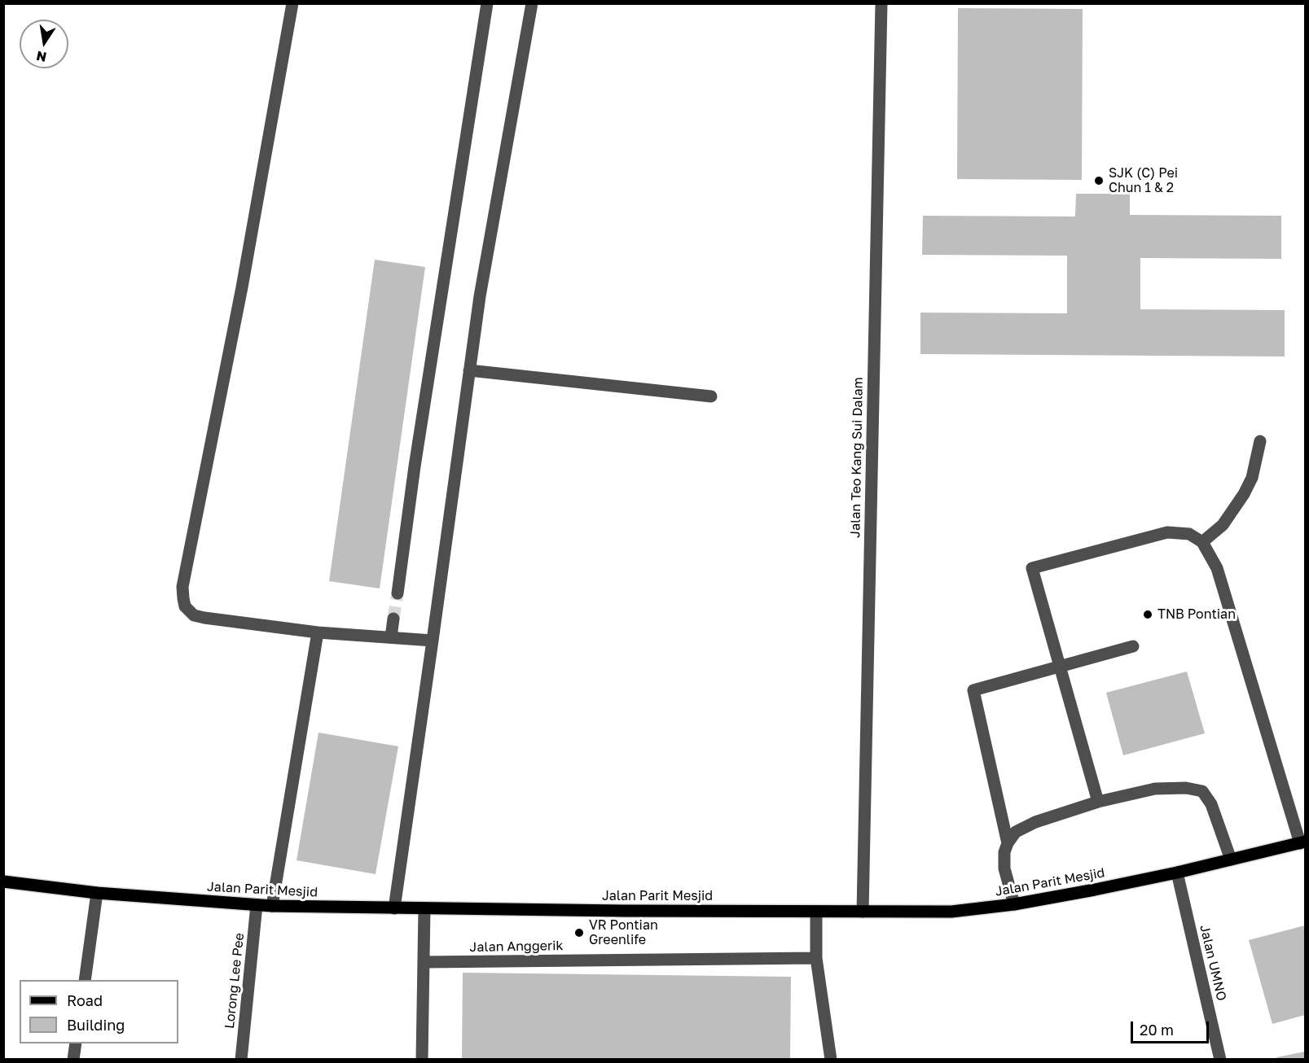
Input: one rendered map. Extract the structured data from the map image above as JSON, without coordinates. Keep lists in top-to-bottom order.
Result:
{
  "streets": {
    "main road": ["Jalan Parit Mesjid"],
    "street": [
      "Jalan Teo Kang Sui Dalam",
      "Jalan Anggerik",
      "Jalan UMNO",
      "Lorong Lee Pee"
    ]
  },
  "crossings": [
    ["Jalan Teo Kang Sui Dalam", "Jalan Parit Mesjid"],
    ["Jalan Parit Mesjid", "Jalan UMNO"],
    ["Jalan Parit Mesjid", "Lorong Lee Pee"]
  ],
  "places": ["SJK (C) Pei Chun 1 & 2", "TNB Pontian", "VR Pontian Greenlife"],
  "legend": ["Road", "Building"],
  "scale_bar": "20 m",
  "north": "bottom"
}
